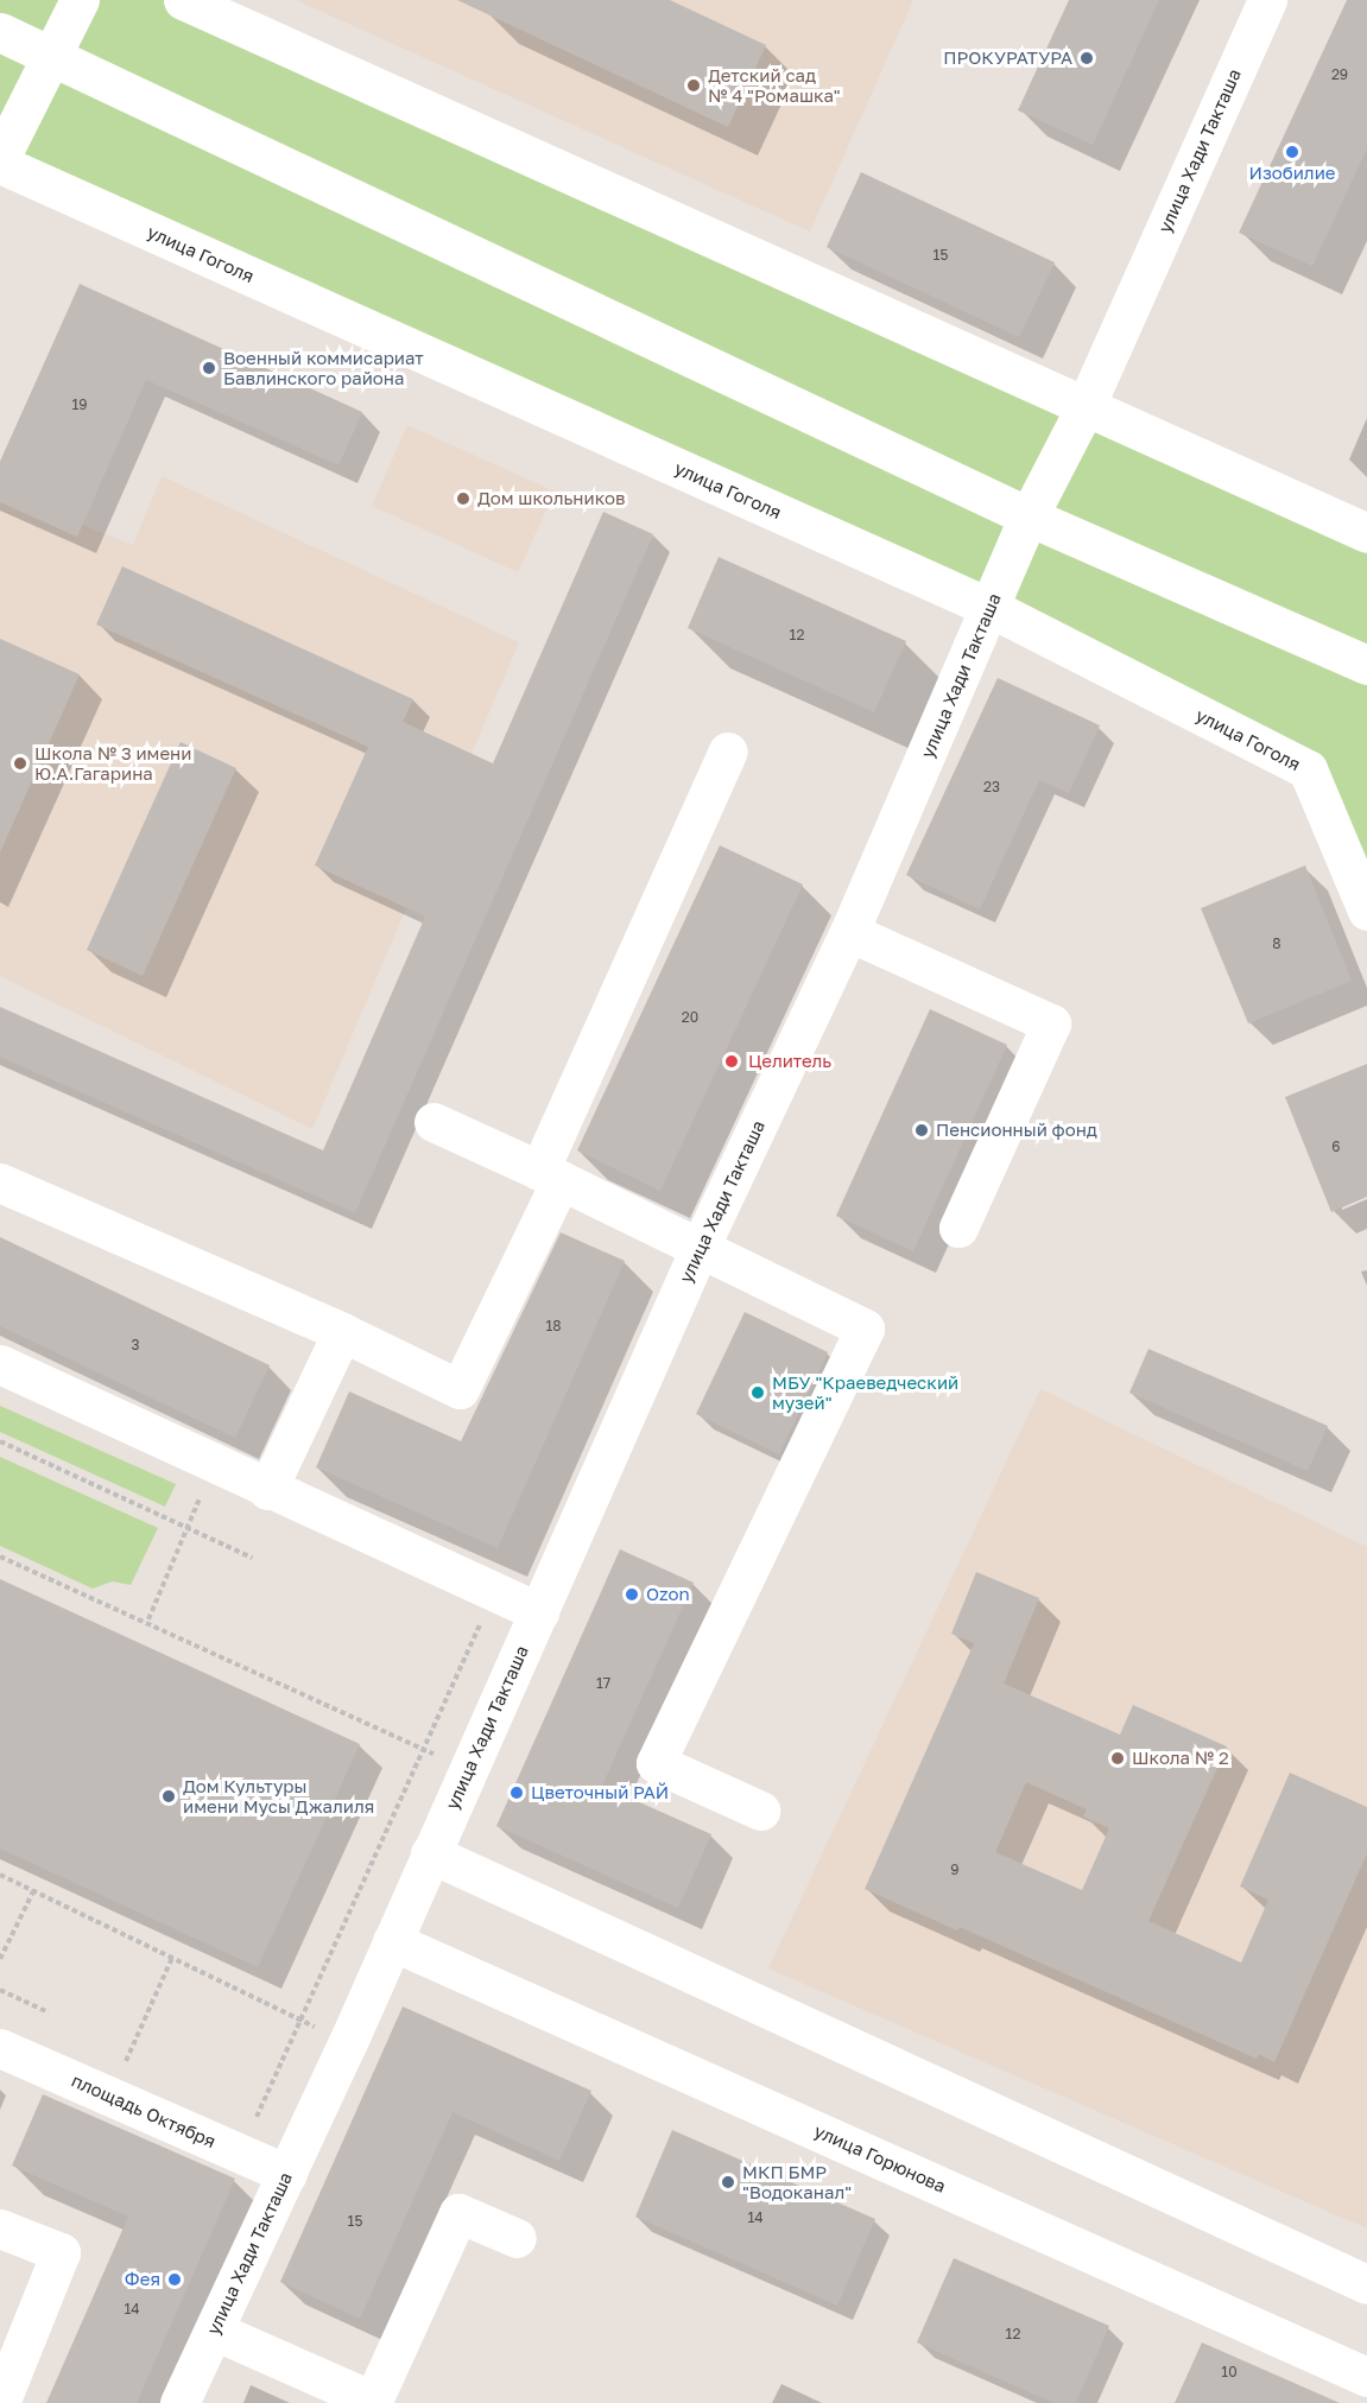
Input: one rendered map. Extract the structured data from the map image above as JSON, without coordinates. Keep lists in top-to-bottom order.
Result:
{
  "streets": {
    "street": [
      "улица Хади Такташа",
      "улица Гоголя",
      "площадь Октября",
      "улица Горюнова"
    ]
  },
  "crossings": [
    ["улица Хади Такташа", "улица Гоголя"],
    ["улица Хади Такташа", "площадь Октября"],
    ["улица Хади Такташа", "улица Горюнова"]
  ],
  "places": [
    "ПРОКУРАТУРА",
    "Детский сад № 4 \"Ромашка\"",
    "Изобилие",
    "Военный коммисариат Бавлинского района",
    "Дом школьников",
    "Школа № 3 имени Ю.А.Гагарина",
    "Целитель",
    "Пенсионный фонд",
    "МБУ \"Краеведческий музей\"",
    "Ozon",
    "Школа № 2",
    "Цветочный РАЙ",
    "Дом Культуры имени Мусы Джалиля",
    "МКП БМР \"Водоканал\"",
    "Фея"
  ],
  "house_numbers": [
    "29",
    "15",
    "19",
    "12",
    "23",
    "8",
    "20",
    "6",
    "18",
    "3",
    "17",
    "9",
    "14",
    "15",
    "14",
    "12",
    "10"
  ]
}
